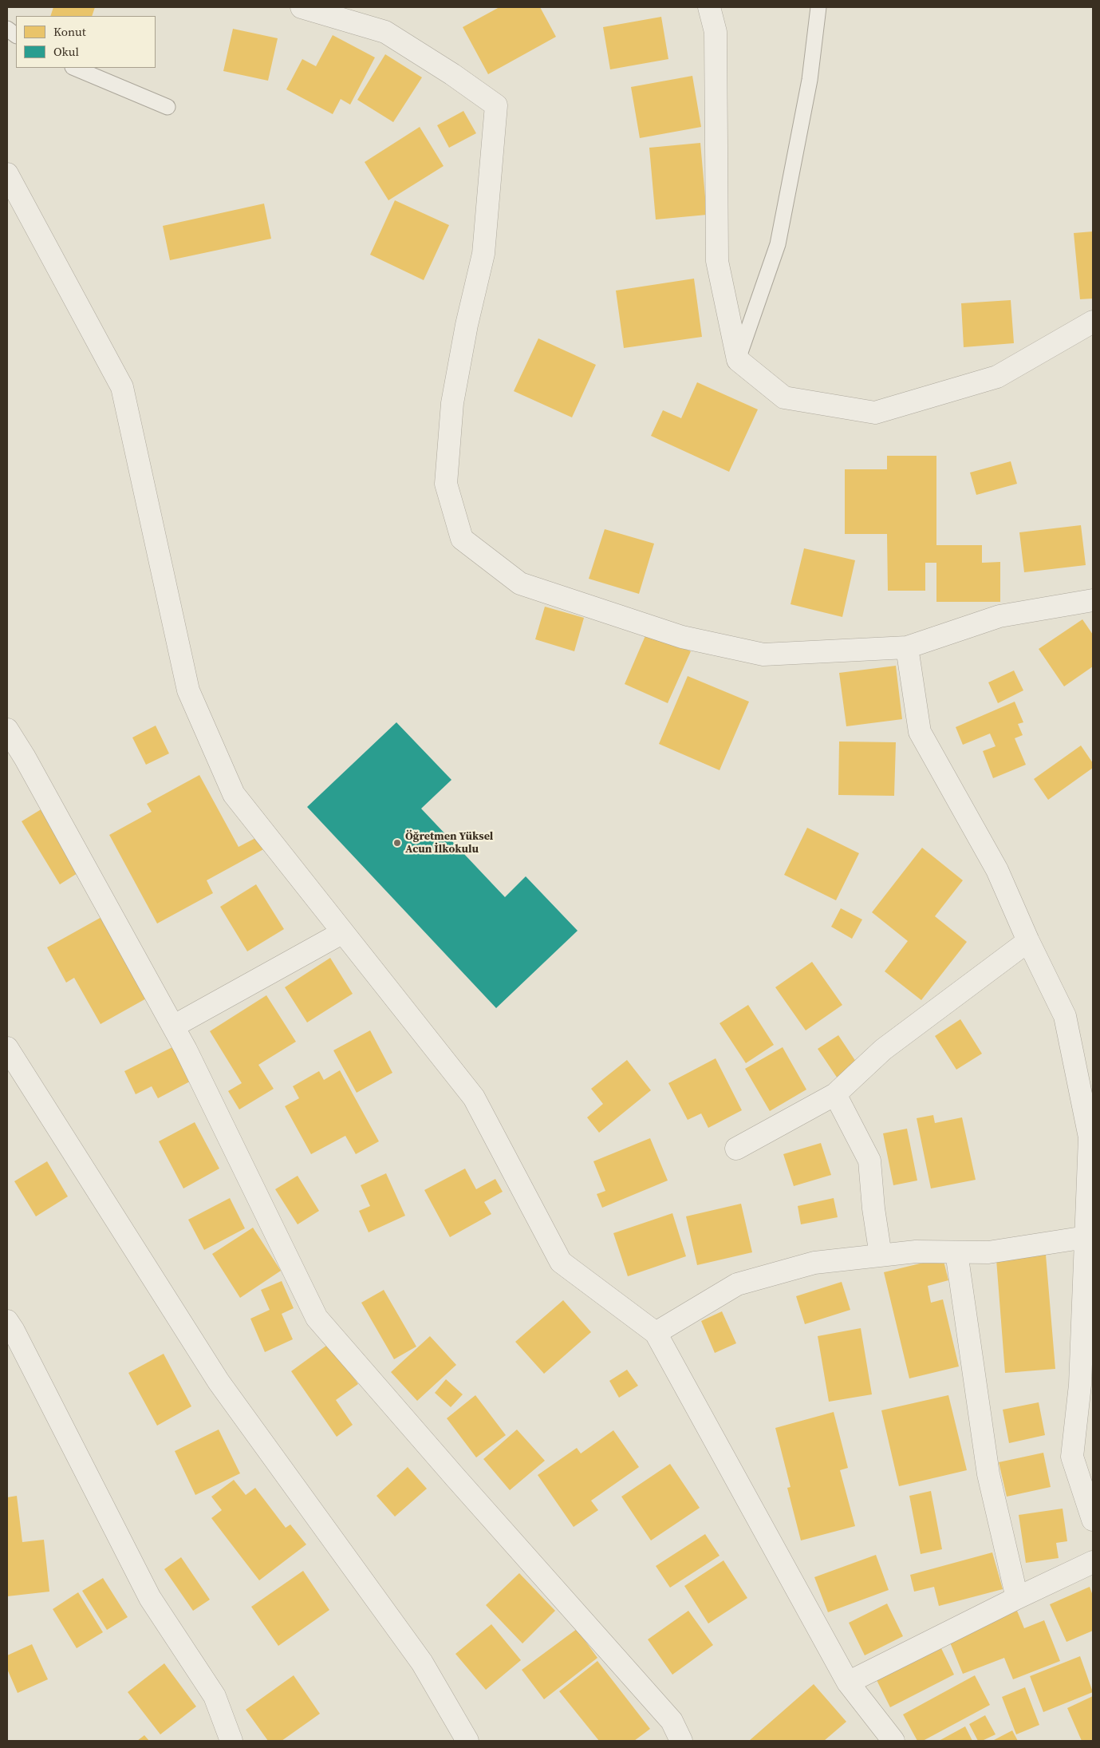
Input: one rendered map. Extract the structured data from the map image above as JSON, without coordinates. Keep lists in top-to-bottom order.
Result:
{
  "places": ["Öğretmen Yüksel Acun İlkokulu"],
  "legend": ["Konut", "Okul"]
}
